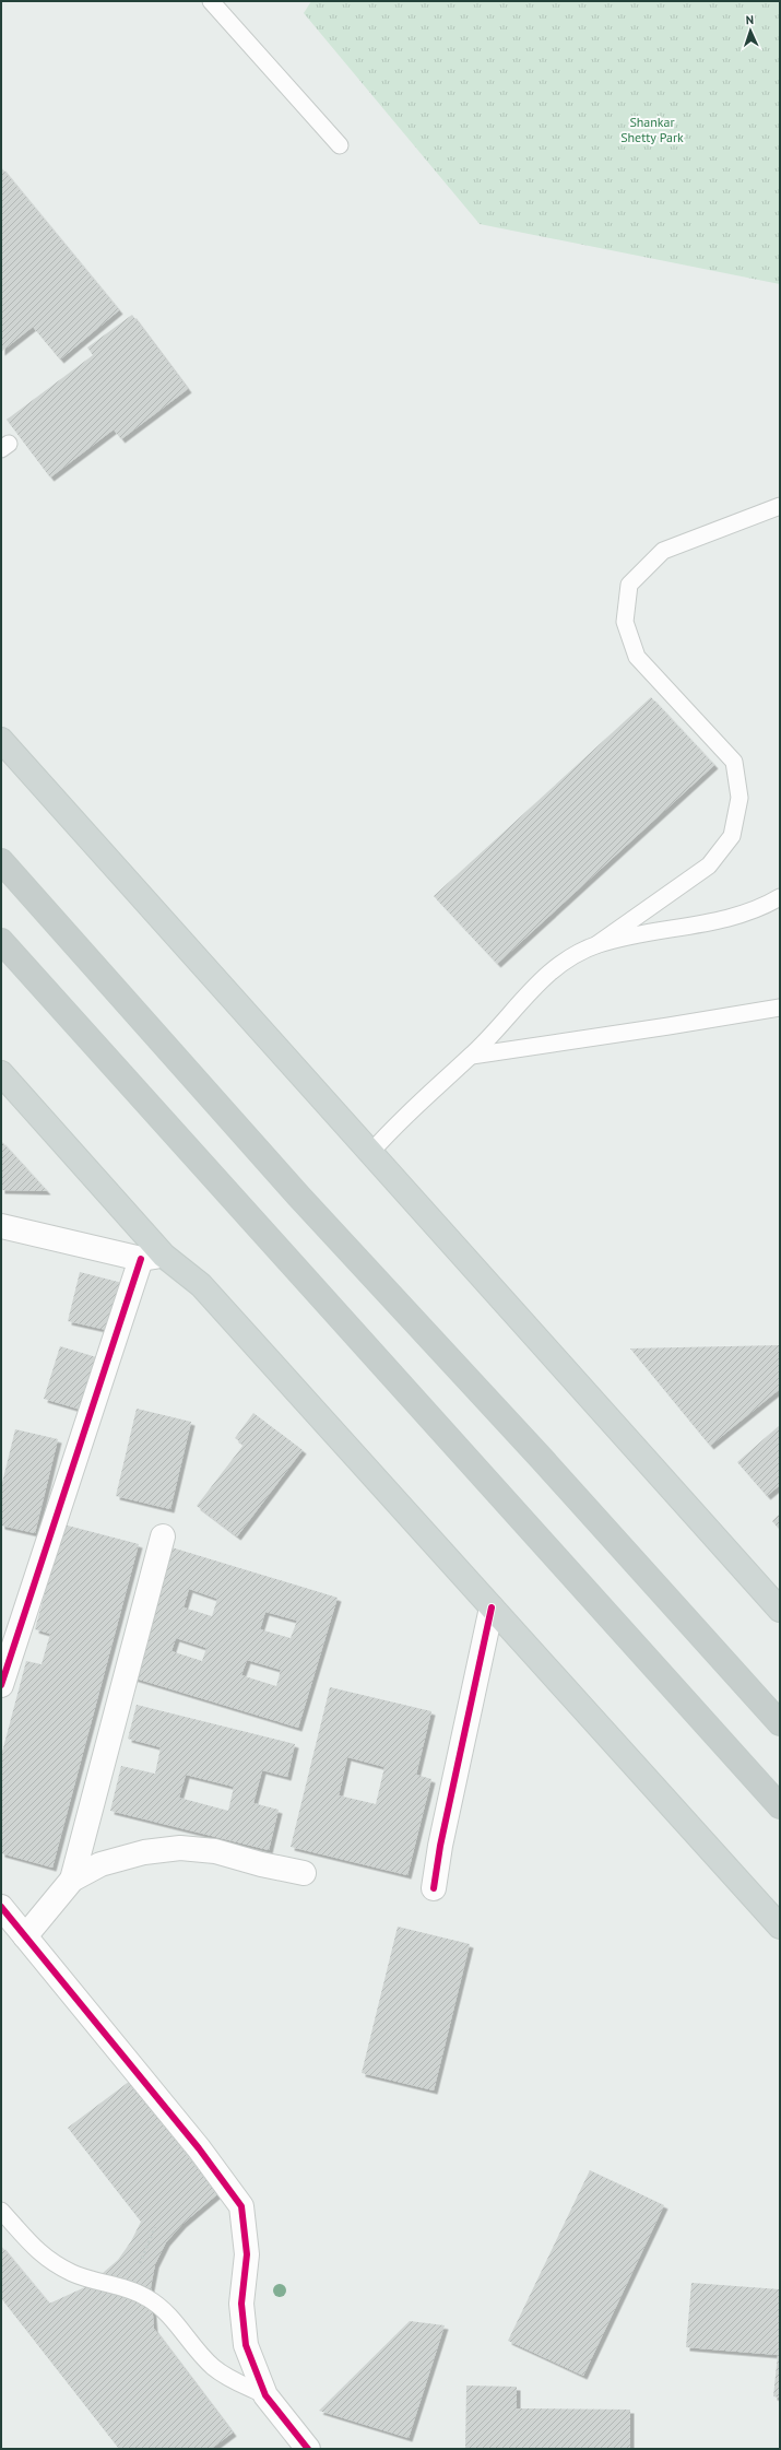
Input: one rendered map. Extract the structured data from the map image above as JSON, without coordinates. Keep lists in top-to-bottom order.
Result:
{
  "parks": ["Shankar Shetty Park"],
  "north": "top"
}
